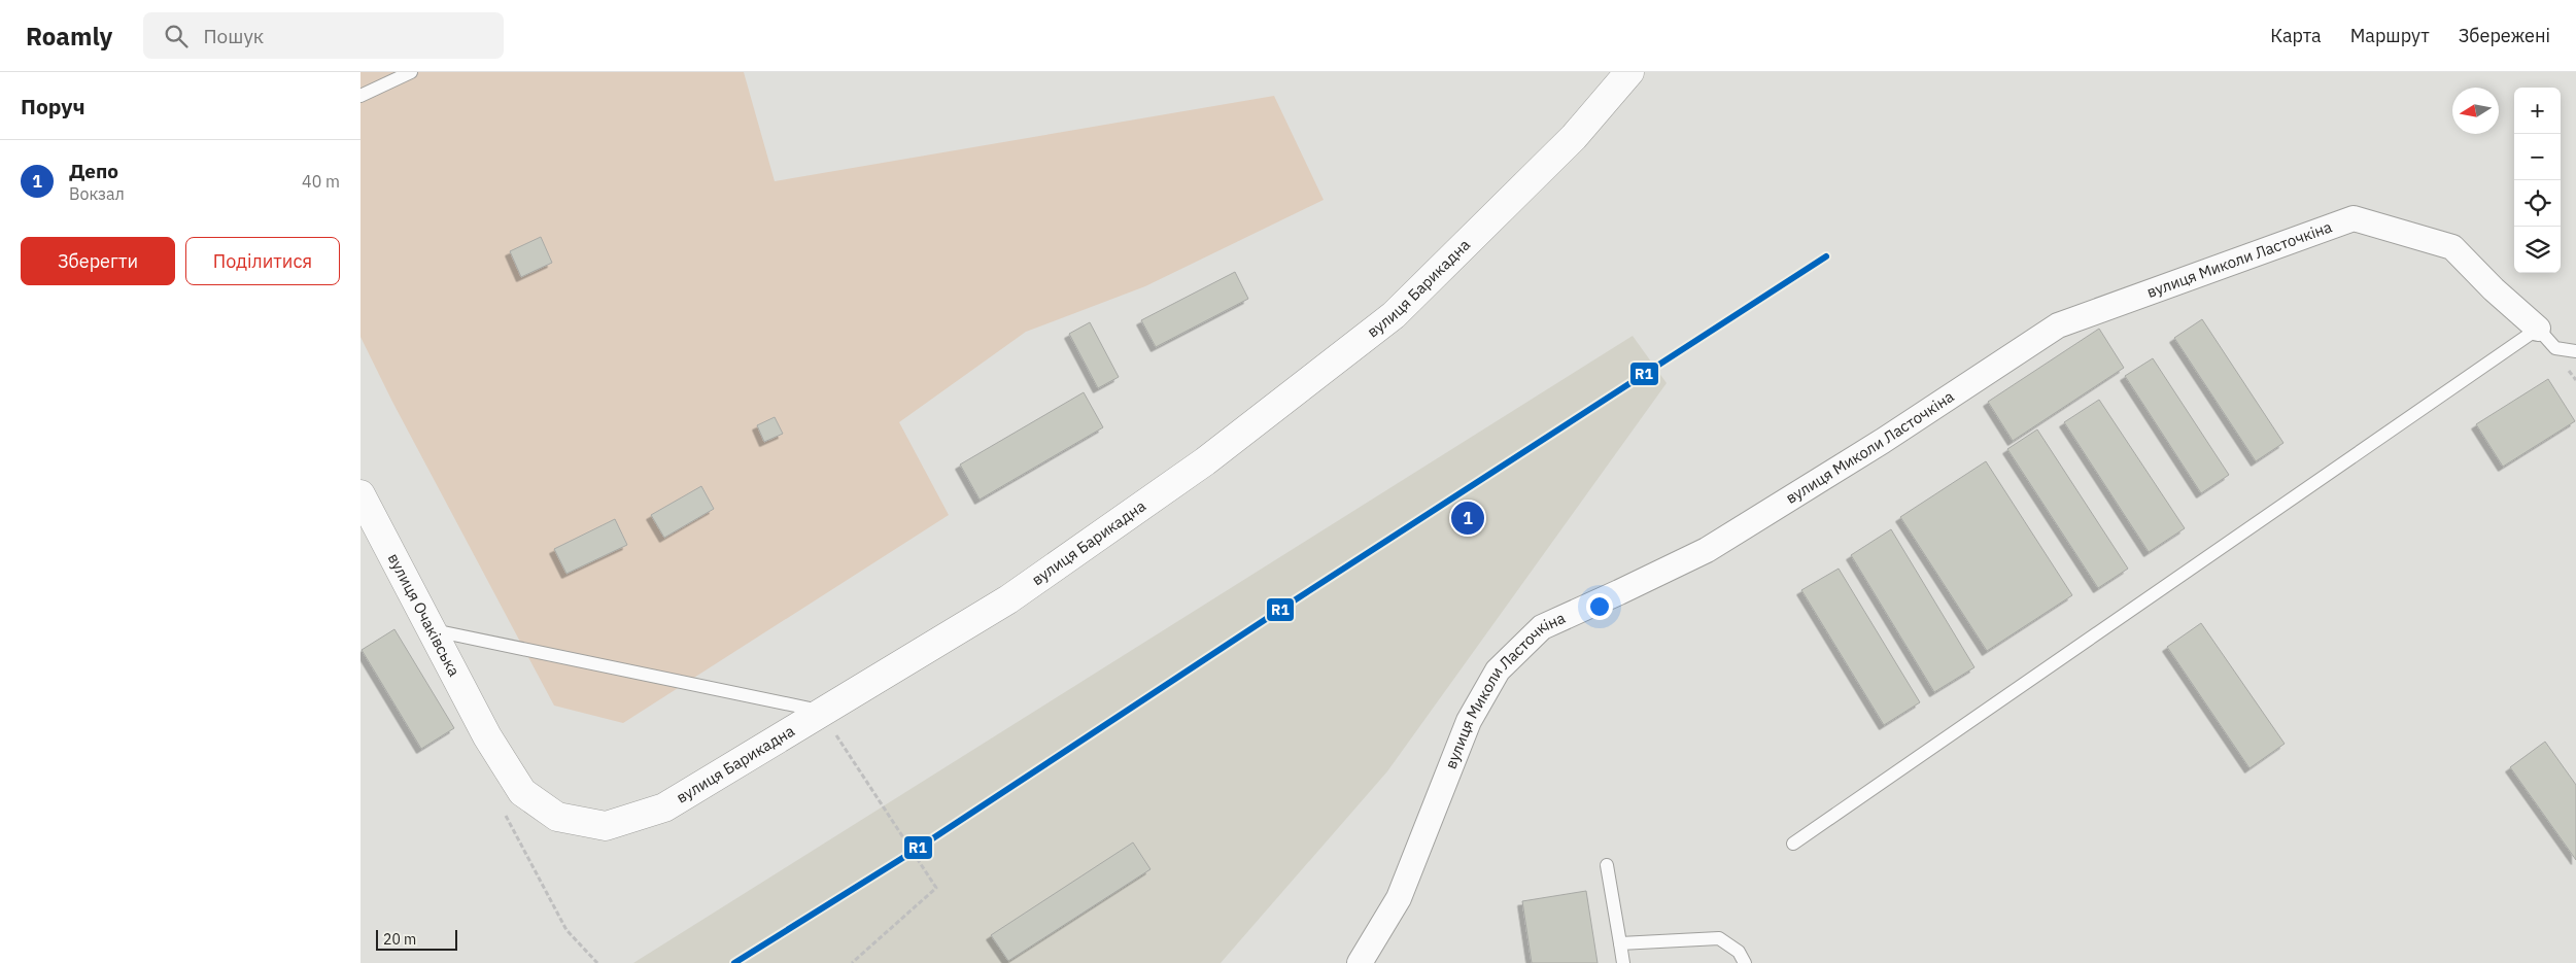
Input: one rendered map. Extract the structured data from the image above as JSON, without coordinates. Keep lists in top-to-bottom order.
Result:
{
  "streets": {
    "main road": ["вулиця Барикадна", "вулиця Очаківська"],
    "street": ["вулиця Миколи Ласточкіна"]
  },
  "crossings": [
    ["вулиця Барикадна", "вулиця Очаківська"]
  ],
  "lines": ["transit line R1"],
  "scale_bar": "20 m",
  "north": "left",
  "page": {
    "header": "Roamly",
    "search": "Пошук",
    "nav": ["Карта", "Маршрут", "Збережені"],
    "heading": "Поруч",
    "map_buttons": ["+", "−"],
    "list": [
      {
        "mark": "1",
        "name": "Депо",
        "note": "Вокзал",
        "value": "40 m"
      }
    ],
    "buttons": ["Зберегти", "Поділитися"],
    "pins": "1",
    "scale": "20 m"
  }
}
